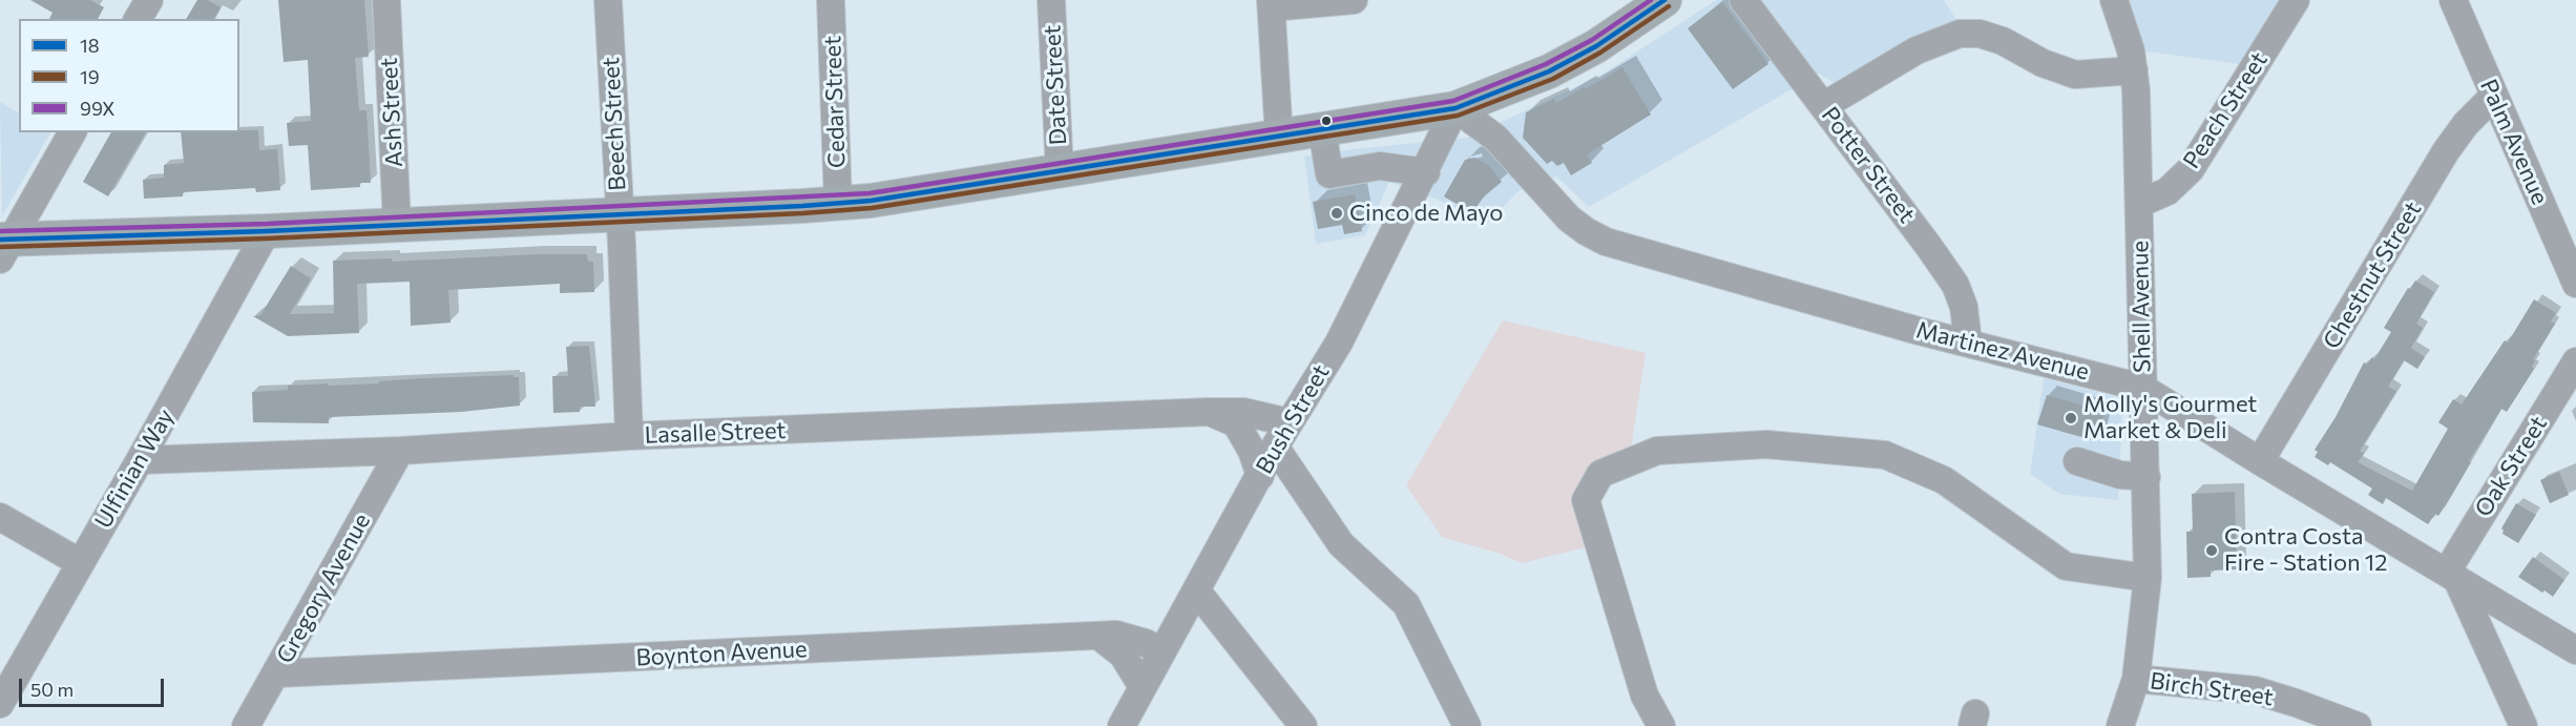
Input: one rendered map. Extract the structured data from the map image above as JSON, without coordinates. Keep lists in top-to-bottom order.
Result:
{
  "streets": {
    "street": [
      "Date Street",
      "Cedar Street",
      "Peach Street",
      "Ash Street",
      "Beech Street",
      "Palm Avenue",
      "Potter Street",
      "Chestnut Street",
      "Shell Avenue",
      "Martinez Avenue",
      "Bush Street",
      "Lasalle Street",
      "Oak Street",
      "Ulfinian Way",
      "Gregory Avenue",
      "Boynton Avenue",
      "Birch Street"
    ]
  },
  "crossings": [
    ["Peach Street", "Shell Avenue"],
    ["Beech Street", "Lasalle Street"],
    ["Palm Avenue", "Chestnut Street"],
    ["Potter Street", "Martinez Avenue"],
    ["Chestnut Street", "Martinez Avenue"],
    ["Shell Avenue", "Martinez Avenue"],
    ["Shell Avenue", "Birch Street"],
    ["Martinez Avenue", "Bush Street"],
    ["Martinez Avenue", "Oak Street"],
    ["Bush Street", "Lasalle Street"],
    ["Bush Street", "Boynton Avenue"],
    ["Lasalle Street", "Ulfinian Way"],
    ["Lasalle Street", "Gregory Avenue"],
    ["Gregory Avenue", "Boynton Avenue"]
  ],
  "places": ["Cinco de Mayo", "Molly's Gourmet Market & Deli", "Contra Costa Fire - Station 12"],
  "lines": ["transit line 18", "transit line 99X", "transit line 19"],
  "legend": ["18", "19", "99X"],
  "scale_bar": "50 m"
}
